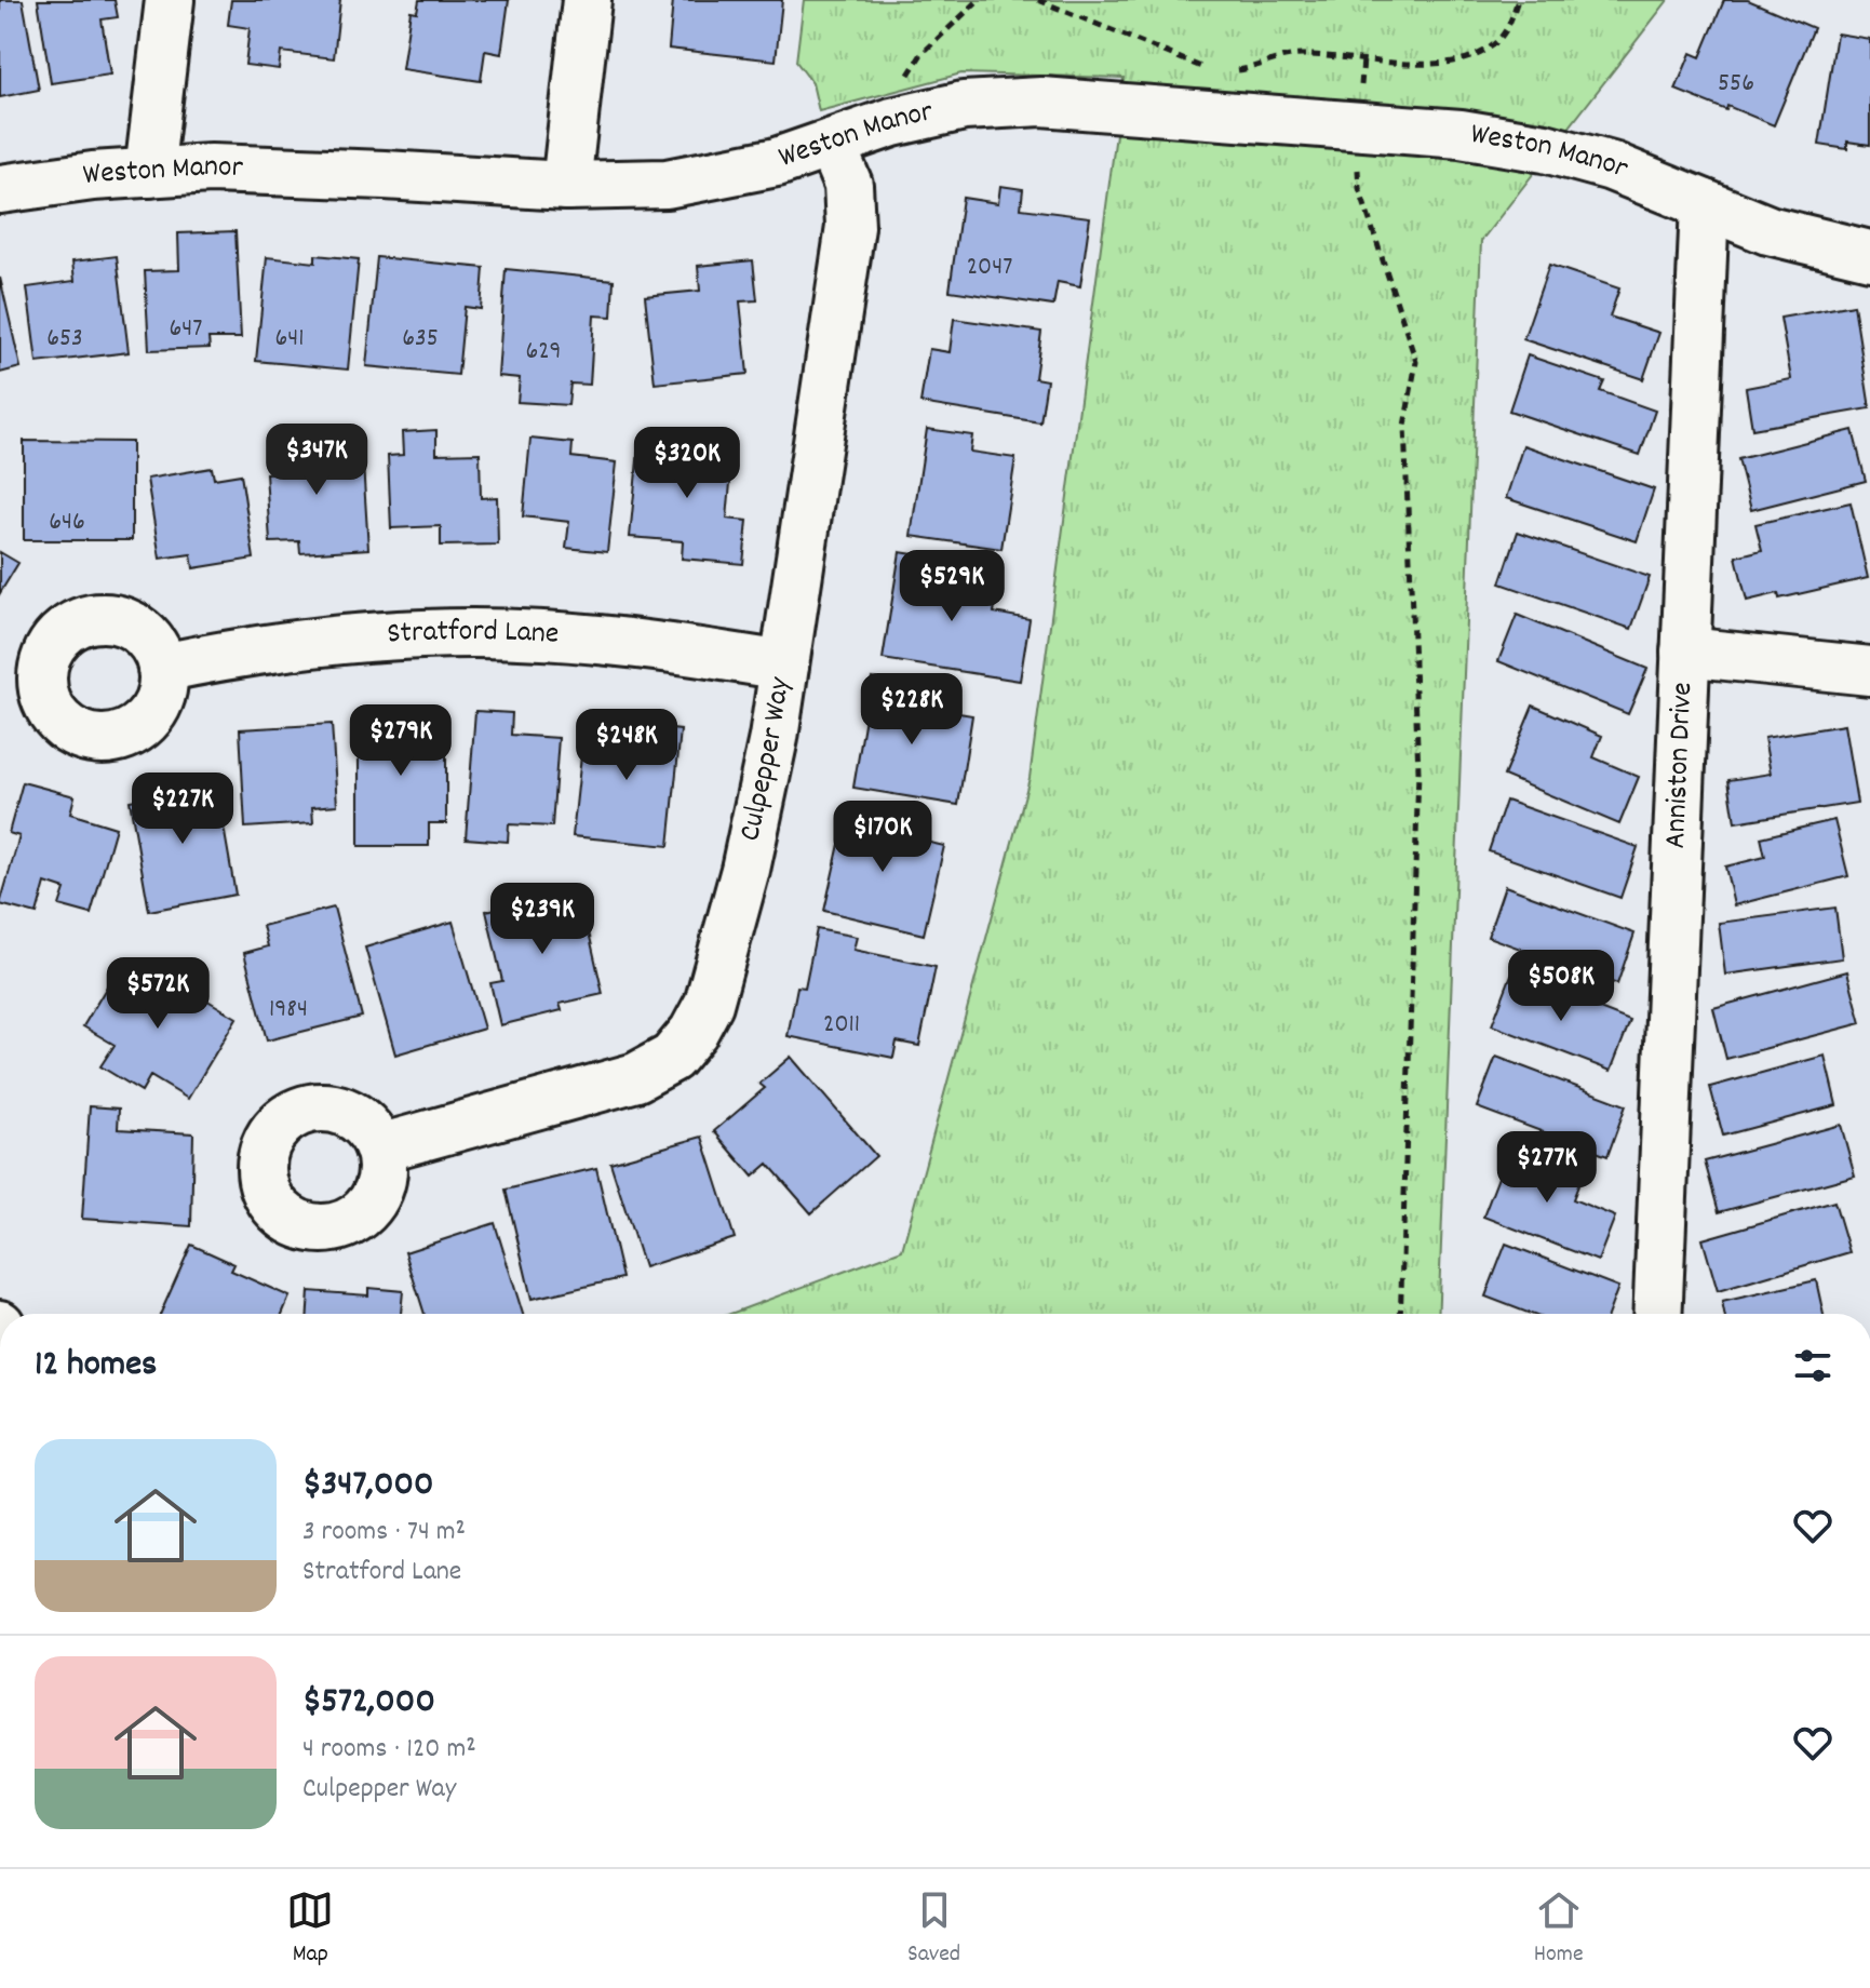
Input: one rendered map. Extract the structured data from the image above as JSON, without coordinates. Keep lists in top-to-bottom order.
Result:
{
  "streets": {
    "street": [
      "Weston Manor",
      "Stratford Lane",
      "Culpepper Way",
      "Anniston Drive"
    ]
  },
  "crossings": [
    ["Weston Manor", "Culpepper Way"],
    ["Weston Manor", "Anniston Drive"],
    ["Stratford Lane", "Culpepper Way"]
  ],
  "house_numbers": [
    "556",
    "2047",
    "647",
    "653",
    "641",
    "635",
    "629",
    "646",
    "1984",
    "2011"
  ],
  "page": {
    "price": [
      "$347K",
      "$320K",
      "$529K",
      "$228K",
      "$279K",
      "$248K",
      "$227K",
      "$170K",
      "$239K",
      "$508K",
      "$572K",
      "$277K"
    ],
    "heading": "12 homes",
    "list": [
      {
        "name": "$347,000",
        "note": "3 rooms · 74 m² · Stratford Lane"
      },
      {
        "name": "$572,000",
        "note": "4 rooms · 120 m² · Culpepper Way"
      }
    ],
    "tabs": ["Map", "Saved", "Home"]
  }
}
